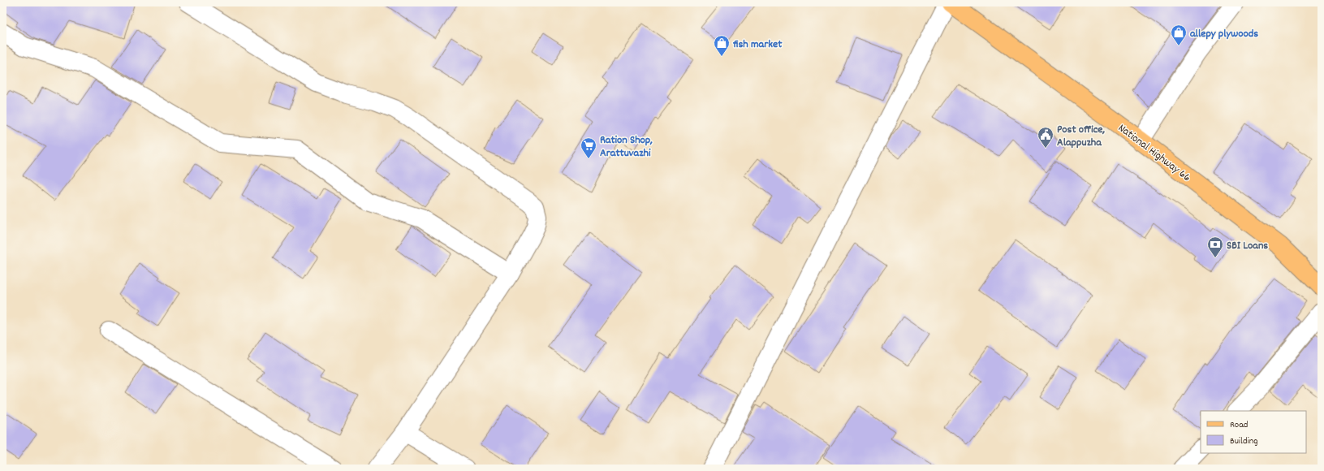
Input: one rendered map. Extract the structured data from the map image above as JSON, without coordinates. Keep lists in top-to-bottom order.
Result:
{
  "streets": {
    "main road": ["National Highway 66"]
  },
  "places": {
    "shop": ["allepy plywoods", "fish market"],
    "public building": ["Post office, Alappuzha"],
    "supermarket": ["Ration Shop, Arattuvazhi"],
    "bank": ["SBI Loans"]
  },
  "legend": ["Road", "Building"]
}
